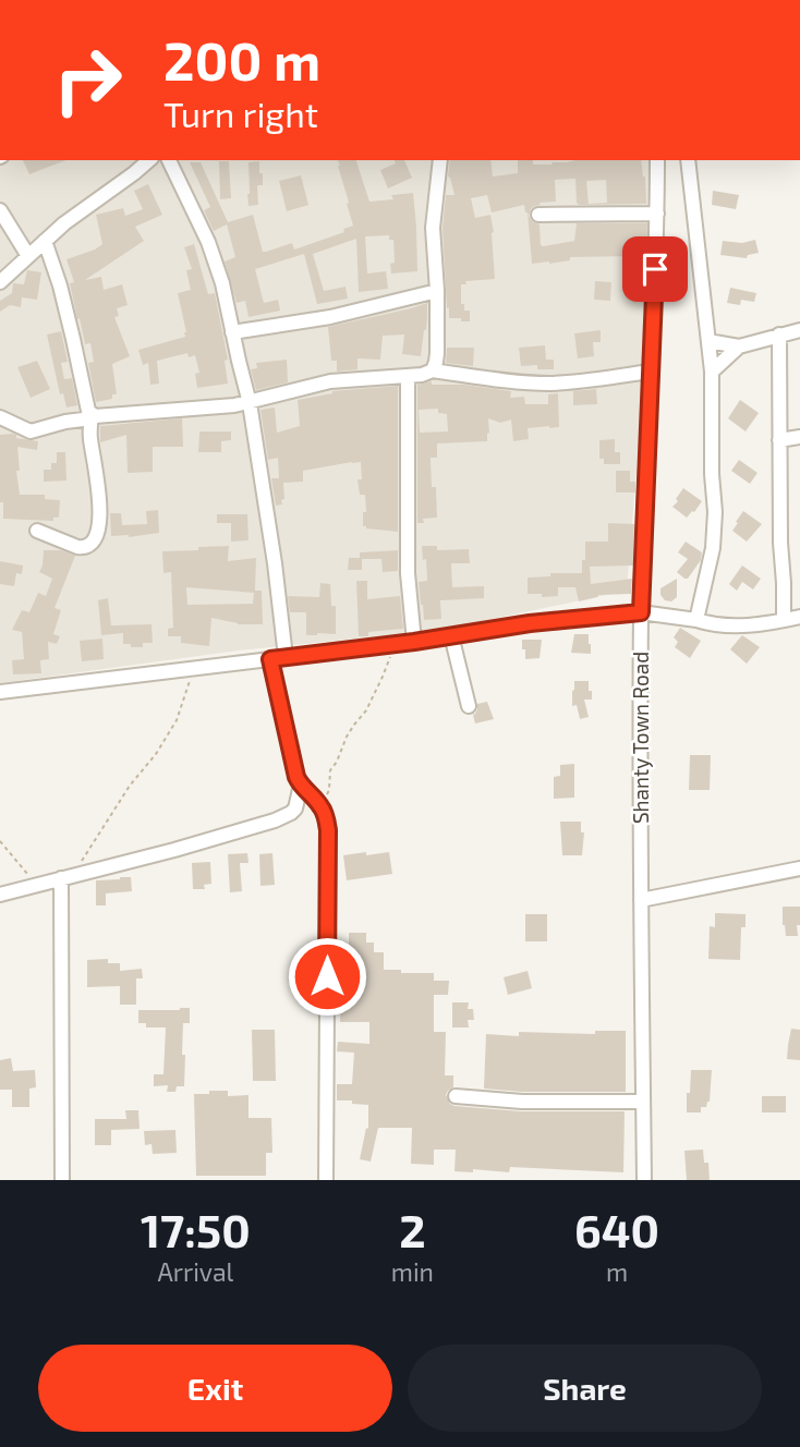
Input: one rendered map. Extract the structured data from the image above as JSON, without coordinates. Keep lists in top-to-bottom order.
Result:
{
  "streets": {
    "street": ["Shanty Town Road"]
  },
  "page": {
    "turn": ["200 m", "Turn right"],
    "eta": [
      "17:50",
      "Arrival",
      "2",
      "min",
      "640",
      "m"
    ],
    "buttons": ["Exit", "Share"]
  }
}
